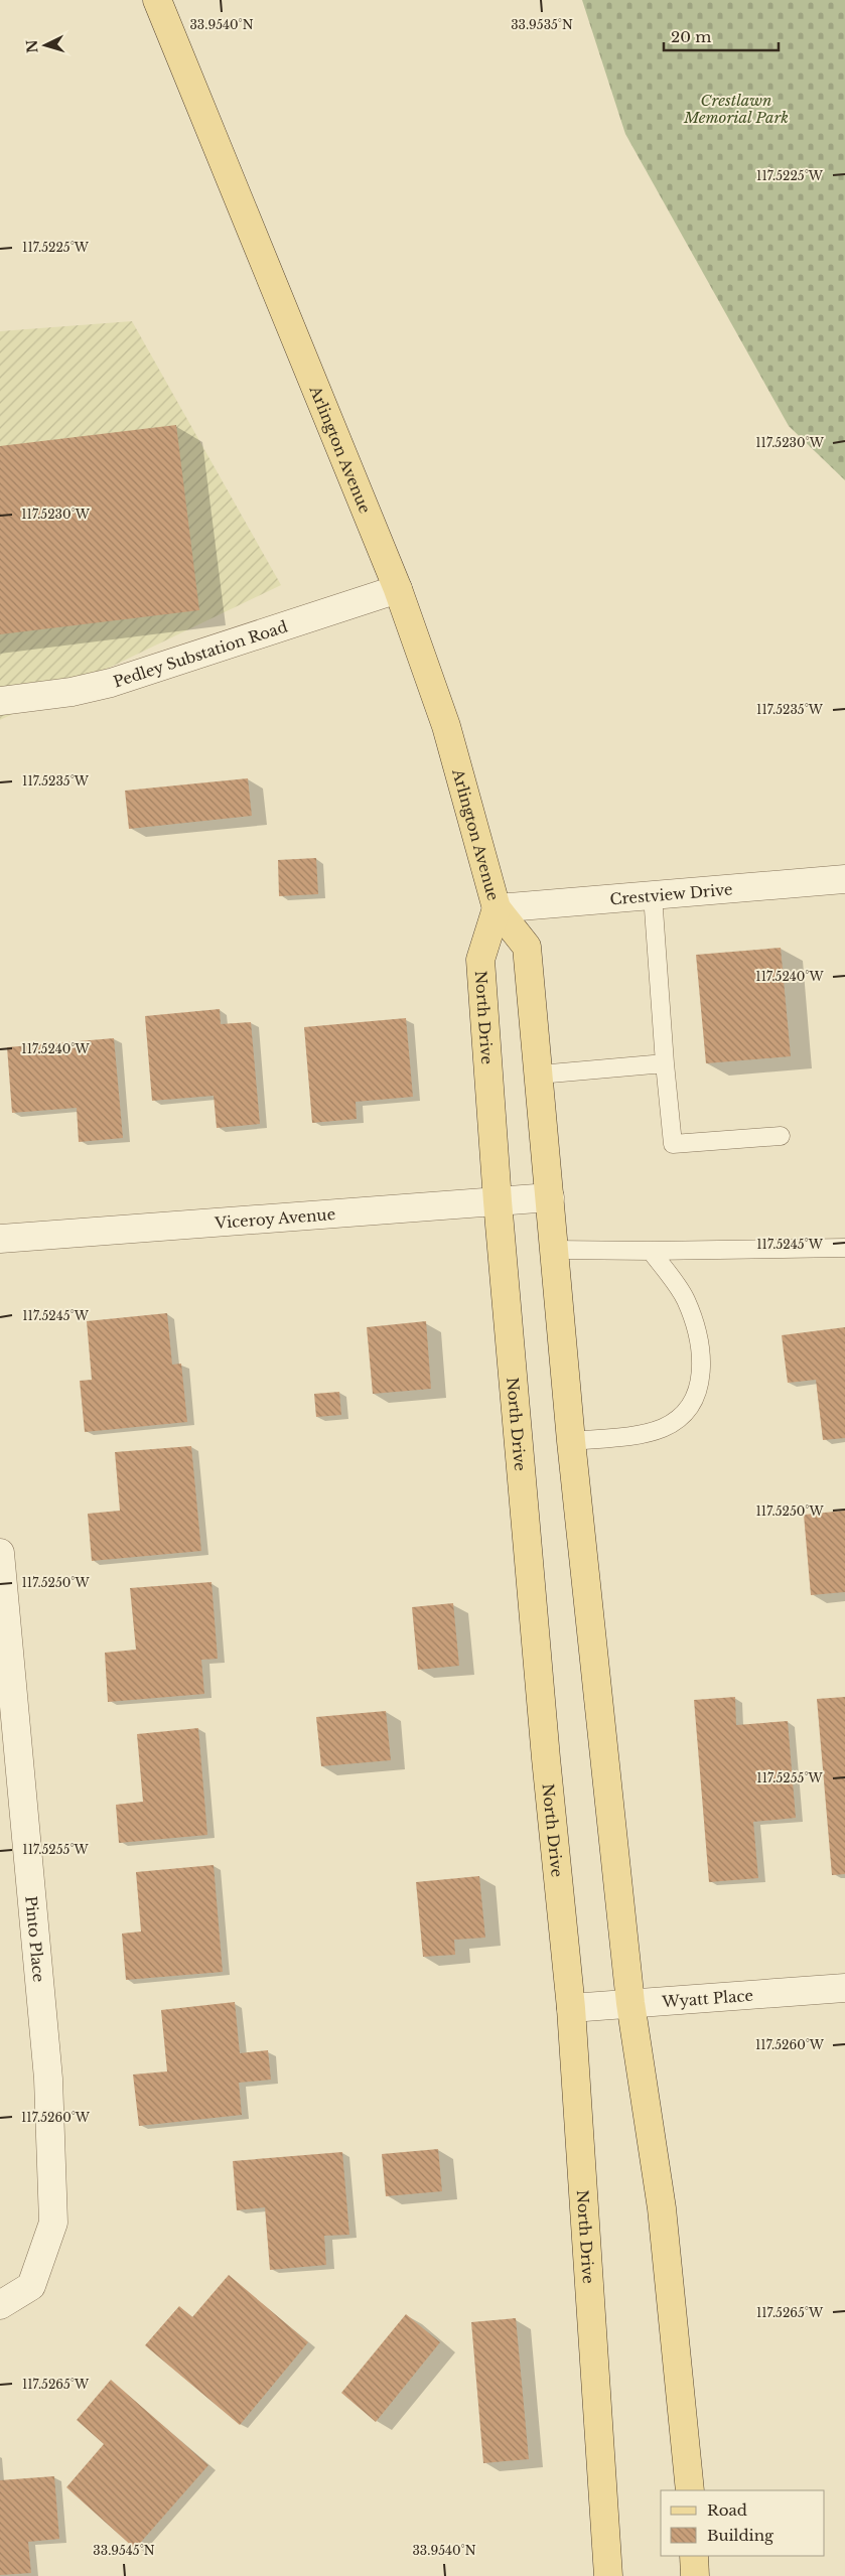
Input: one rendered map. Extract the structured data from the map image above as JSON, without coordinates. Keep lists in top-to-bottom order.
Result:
{
  "streets": {
    "main road": ["Arlington Avenue", "North Drive"],
    "street": [
      "Pedley Substation Road",
      "Crestview Drive",
      "Viceroy Avenue",
      "Pinto Place",
      "Wyatt Place"
    ]
  },
  "crossings": [
    ["Arlington Avenue", "Pedley Substation Road"],
    ["Arlington Avenue", "Crestview Drive"],
    ["Arlington Avenue", "North Drive"],
    ["Crestview Drive", "North Drive"],
    ["North Drive", "Viceroy Avenue"],
    ["North Drive", "Wyatt Place"]
  ],
  "parks": ["Crestlawn Memorial Park"],
  "legend": ["Road", "Building"],
  "scale_bar": "20 m",
  "north": "left",
  "coordinates": [
    "33.9540°N",
    "33.9535°N",
    "117.5225°W",
    "117.5230°W",
    "117.5235°W",
    "117.5240°W",
    "117.5245°W",
    "117.5250°W",
    "117.5255°W",
    "117.5260°W",
    "117.5265°W",
    "33.9545°N"
  ]
}
